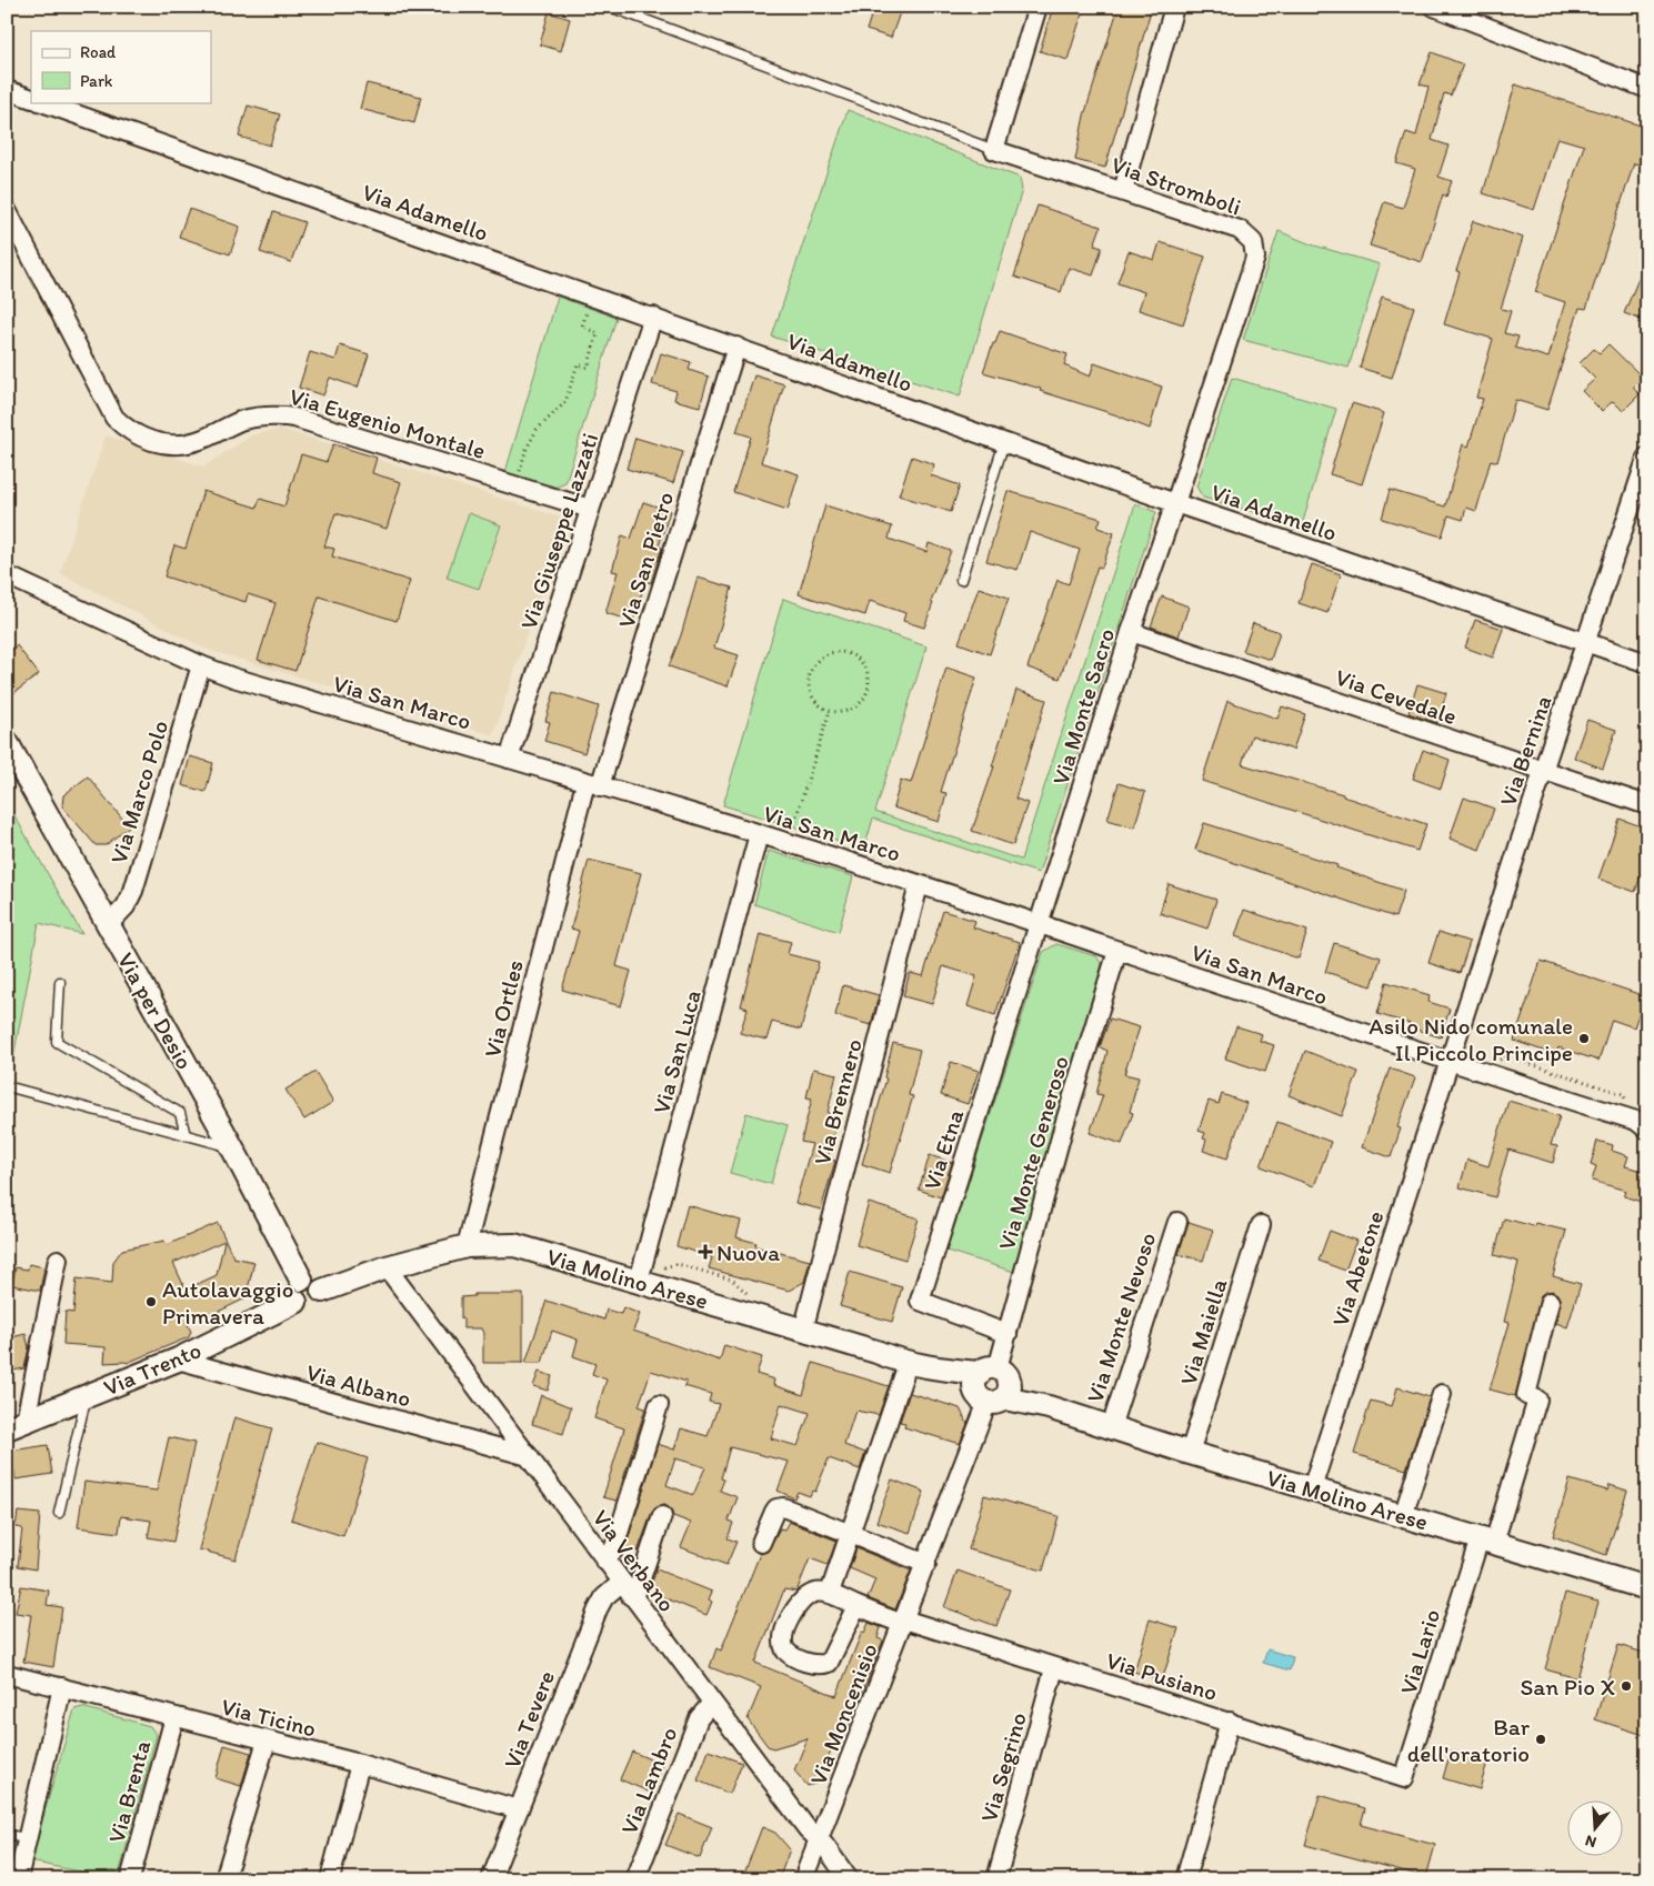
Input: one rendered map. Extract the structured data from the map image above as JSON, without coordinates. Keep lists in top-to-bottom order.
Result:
{
  "streets": {
    "street": [
      "Via Stromboli",
      "Via Adamello",
      "Via Eugenio Montale",
      "Via Giuseppe Lazzati",
      "Via San Pietro",
      "Via Cevedale",
      "Via San Marco",
      "Via Monte Sacro",
      "Via Bernina",
      "Via Marco Polo",
      "Via Ortles",
      "Via per Desio",
      "Via San Luca",
      "Via Brennero",
      "Via Etna",
      "Via Monte Generoso",
      "Via Abetone",
      "Via Molino Arese",
      "Via Monte Nevoso",
      "Via Maiella",
      "Via Trento",
      "Via Albano",
      "Via Verbano",
      "Via Lario",
      "Via Pusiano",
      "Via Moncenisio",
      "Via Ticino",
      "Via Tevere",
      "Via Segrino",
      "Via Lambro",
      "Via Brenta"
    ]
  },
  "crossings": [
    ["Via Stromboli", "Via Adamello"],
    ["Via Stromboli", "Via Monte Sacro"],
    ["Via Adamello", "Via Giuseppe Lazzati"],
    ["Via Adamello", "Via San Pietro"],
    ["Via Adamello", "Via Monte Sacro"],
    ["Via Adamello", "Via Bernina"],
    ["Via Eugenio Montale", "Via Giuseppe Lazzati"],
    ["Via Giuseppe Lazzati", "Via San Marco"],
    ["Via San Pietro", "Via San Marco"],
    ["Via San Pietro", "Via Ortles"],
    ["Via Cevedale", "Via Monte Sacro"],
    ["Via Cevedale", "Via Bernina"],
    ["Via San Marco", "Via Monte Sacro"],
    ["Via San Marco", "Via Bernina"],
    ["Via San Marco", "Via Marco Polo"],
    ["Via San Marco", "Via Ortles"],
    ["Via San Marco", "Via San Luca"],
    ["Via San Marco", "Via Brennero"],
    ["Via San Marco", "Via Etna"],
    ["Via San Marco", "Via Monte Generoso"],
    ["Via San Marco", "Via Abetone"],
    ["Via Monte Sacro", "Via Etna"],
    ["Via Bernina", "Via Abetone"],
    ["Via Marco Polo", "Via per Desio"],
    ["Via Ortles", "Via Molino Arese"],
    ["Via per Desio", "Via Molino Arese"],
    ["Via per Desio", "Via Trento"],
    ["Via San Luca", "Via Molino Arese"],
    ["Via Brennero", "Via Molino Arese"],
    ["Via Etna", "Via Monte Generoso"],
    ["Via Monte Generoso", "Via Molino Arese"],
    ["Via Monte Generoso", "Via Moncenisio"],
    ["Via Abetone", "Via Molino Arese"],
    ["Via Molino Arese", "Via Monte Nevoso"],
    ["Via Molino Arese", "Via Maiella"],
    ["Via Molino Arese", "Via Trento"],
    ["Via Molino Arese", "Via Verbano"],
    ["Via Molino Arese", "Via Lario"],
    ["Via Molino Arese", "Via Moncenisio"],
    ["Via Trento", "Via Albano"],
    ["Via Albano", "Via Verbano"],
    ["Via Verbano", "Via Moncenisio"],
    ["Via Verbano", "Via Tevere"],
    ["Via Verbano", "Via Lambro"],
    ["Via Lario", "Via Pusiano"],
    ["Via Pusiano", "Via Moncenisio"],
    ["Via Pusiano", "Via Segrino"],
    ["Via Ticino", "Via Tevere"],
    ["Via Ticino", "Via Brenta"]
  ],
  "places": {
    "other": [
      "Asilo Nido comunale Il Piccolo Principe",
      "Autolavaggio Primavera",
      "San Pio X",
      "Bar dell'oratorio"
    ],
    "health": ["Nuova"]
  },
  "legend": ["Road", "Park"],
  "north": "bottom"
}
